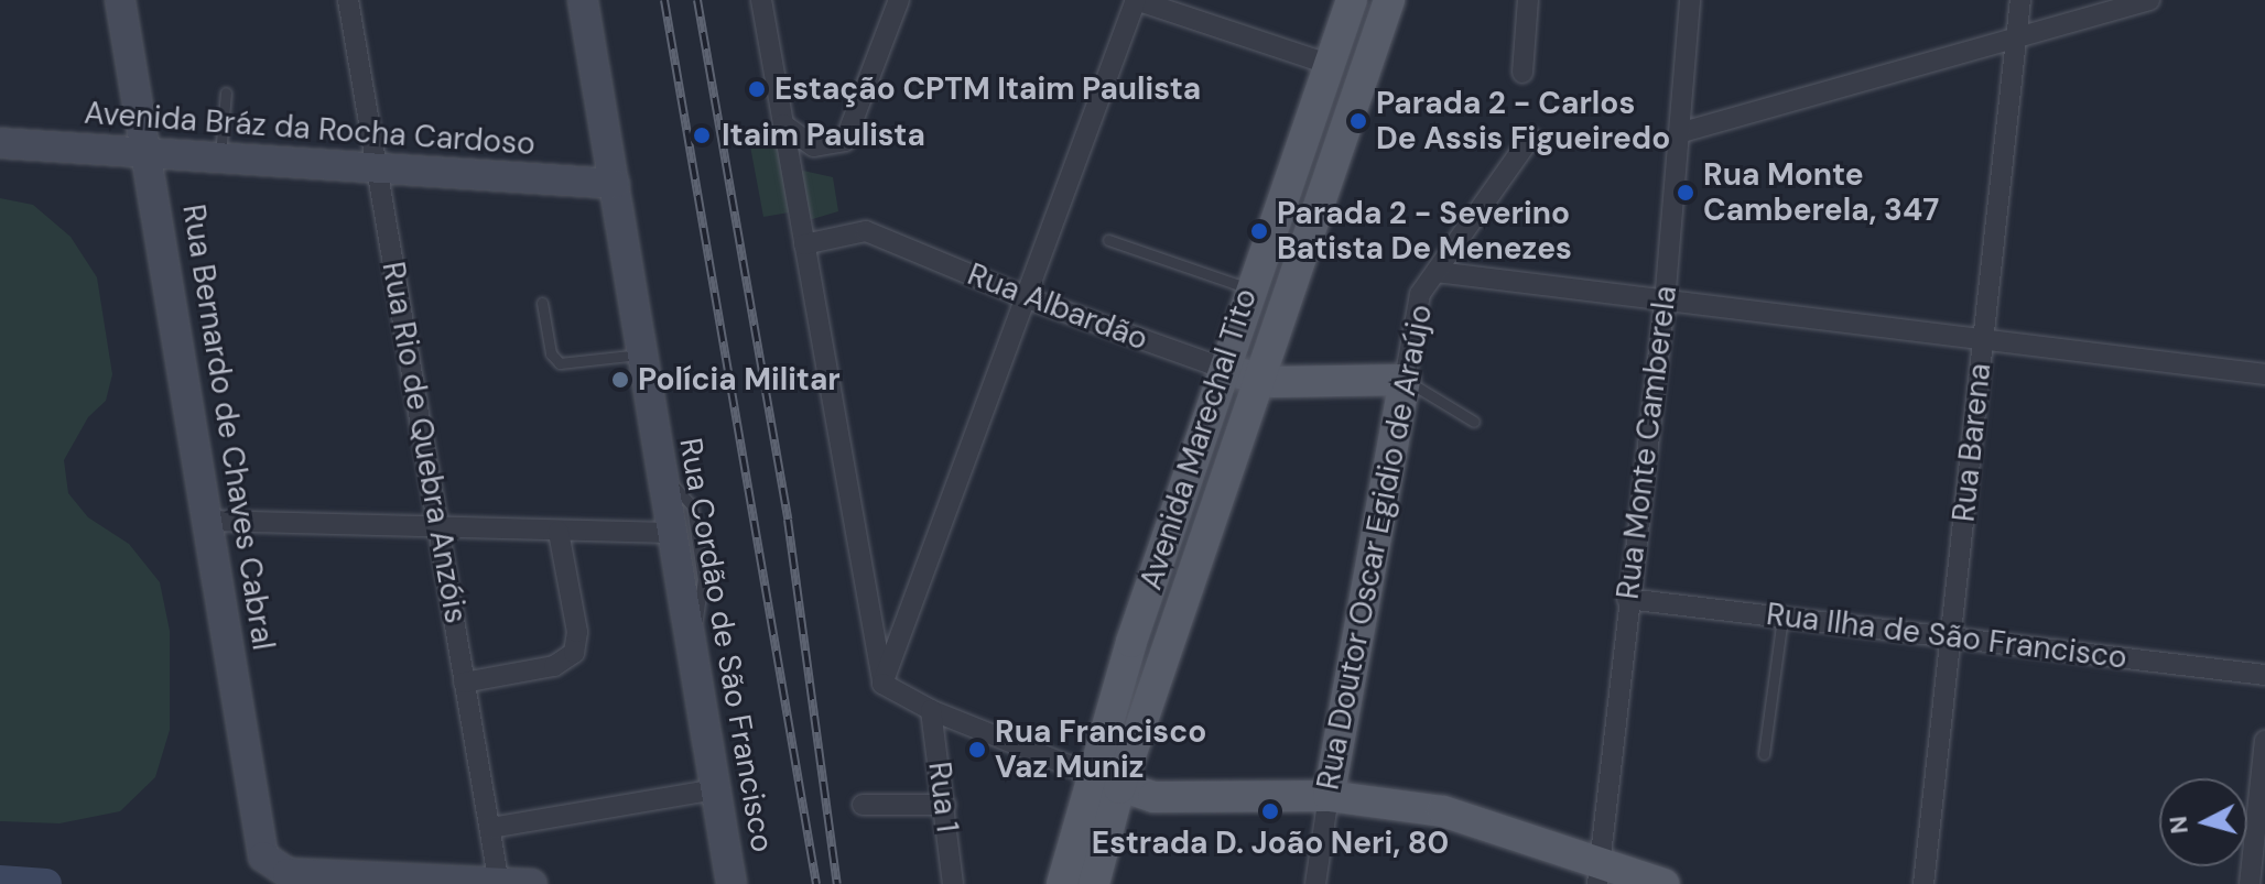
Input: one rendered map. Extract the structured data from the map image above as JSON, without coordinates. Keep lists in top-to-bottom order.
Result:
{
  "streets": {
    "main road": ["Rua Albardão", "Avenida Marechal Tito", "Rua Doutor Oscar Egidio de Araújo"],
    "street": [
      "Avenida Bráz da Rocha Cardoso",
      "Rua Bernardo de Chaves Cabral",
      "Rua Rio de Quebra Anzóis",
      "Rua Monte Camberela",
      "Rua Barena",
      "Rua Ilha de São Francisco",
      "Rua Cordão de São Francisco",
      "Rua 1"
    ]
  },
  "crossings": [
    ["Avenida Bráz da Rocha Cardoso", "Rua Bernardo de Chaves Cabral"],
    ["Avenida Bráz da Rocha Cardoso", "Rua Rio de Quebra Anzóis"],
    ["Avenida Bráz da Rocha Cardoso", "Rua Cordão de São Francisco"],
    ["Rua Albardão", "Avenida Marechal Tito"],
    ["Rua Albardão", "Rua Doutor Oscar Egidio de Araújo"],
    ["Rua Bernardo de Chaves Cabral", "Rua Rio de Quebra Anzóis"],
    ["Rua Monte Camberela", "Rua Ilha de São Francisco"],
    ["Rua Barena", "Rua Ilha de São Francisco"]
  ],
  "places": [
    "Estação CPTM Itaim Paulista",
    "Parada 2 - Carlos De Assis Figueiredo",
    "Itaim Paulista",
    "Rua Monte Camberela, 347",
    "Parada 2 - Severino Batista De Menezes",
    "Polícia Militar",
    "Rua Francisco Vaz Muniz",
    "Estrada D. João Neri, 80"
  ],
  "north": "left"
}
